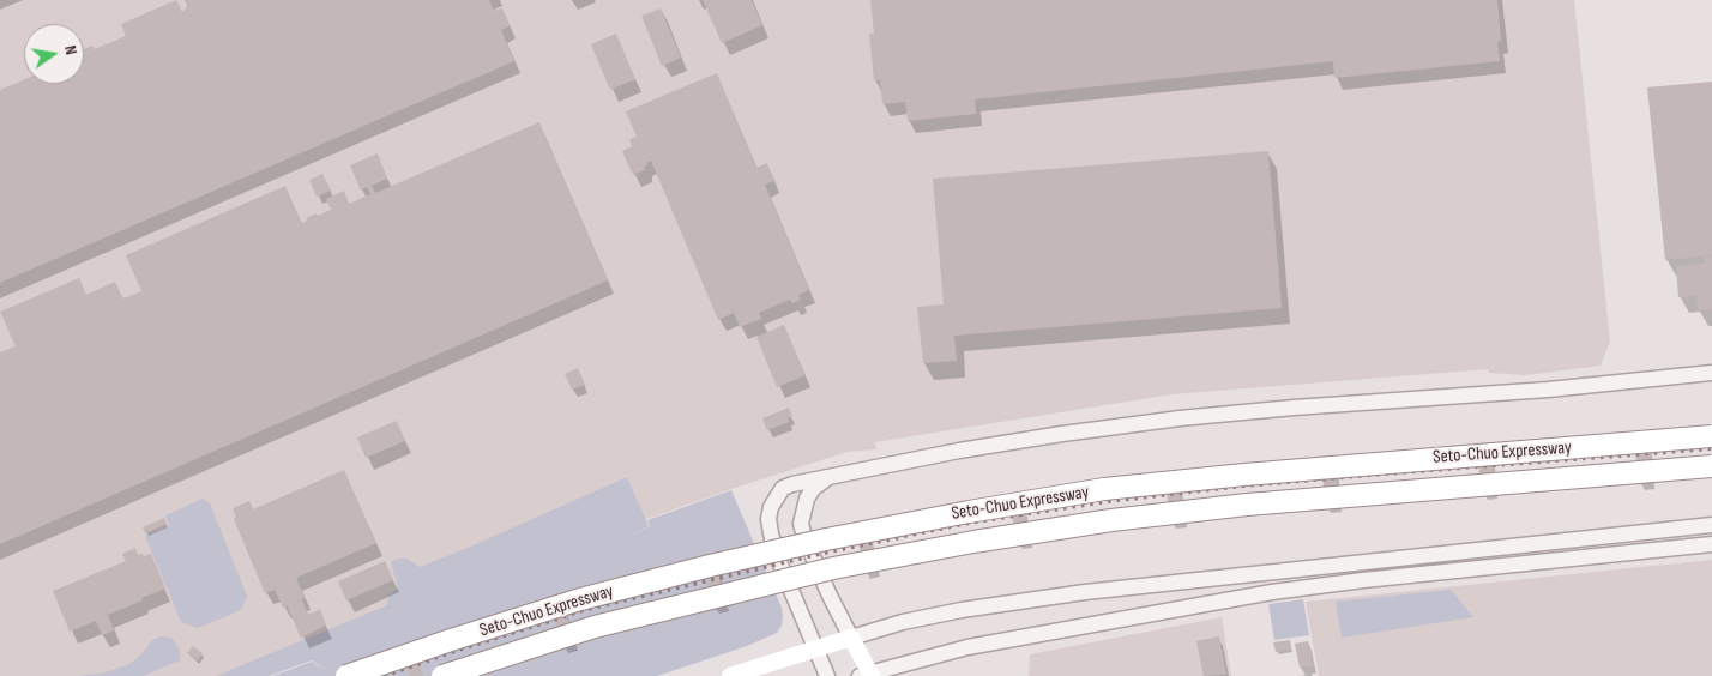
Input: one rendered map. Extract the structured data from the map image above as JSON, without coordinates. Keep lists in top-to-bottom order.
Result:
{
  "streets": {
    "highway": ["Seto-Chuo Expressway"]
  },
  "north": "right"
}
